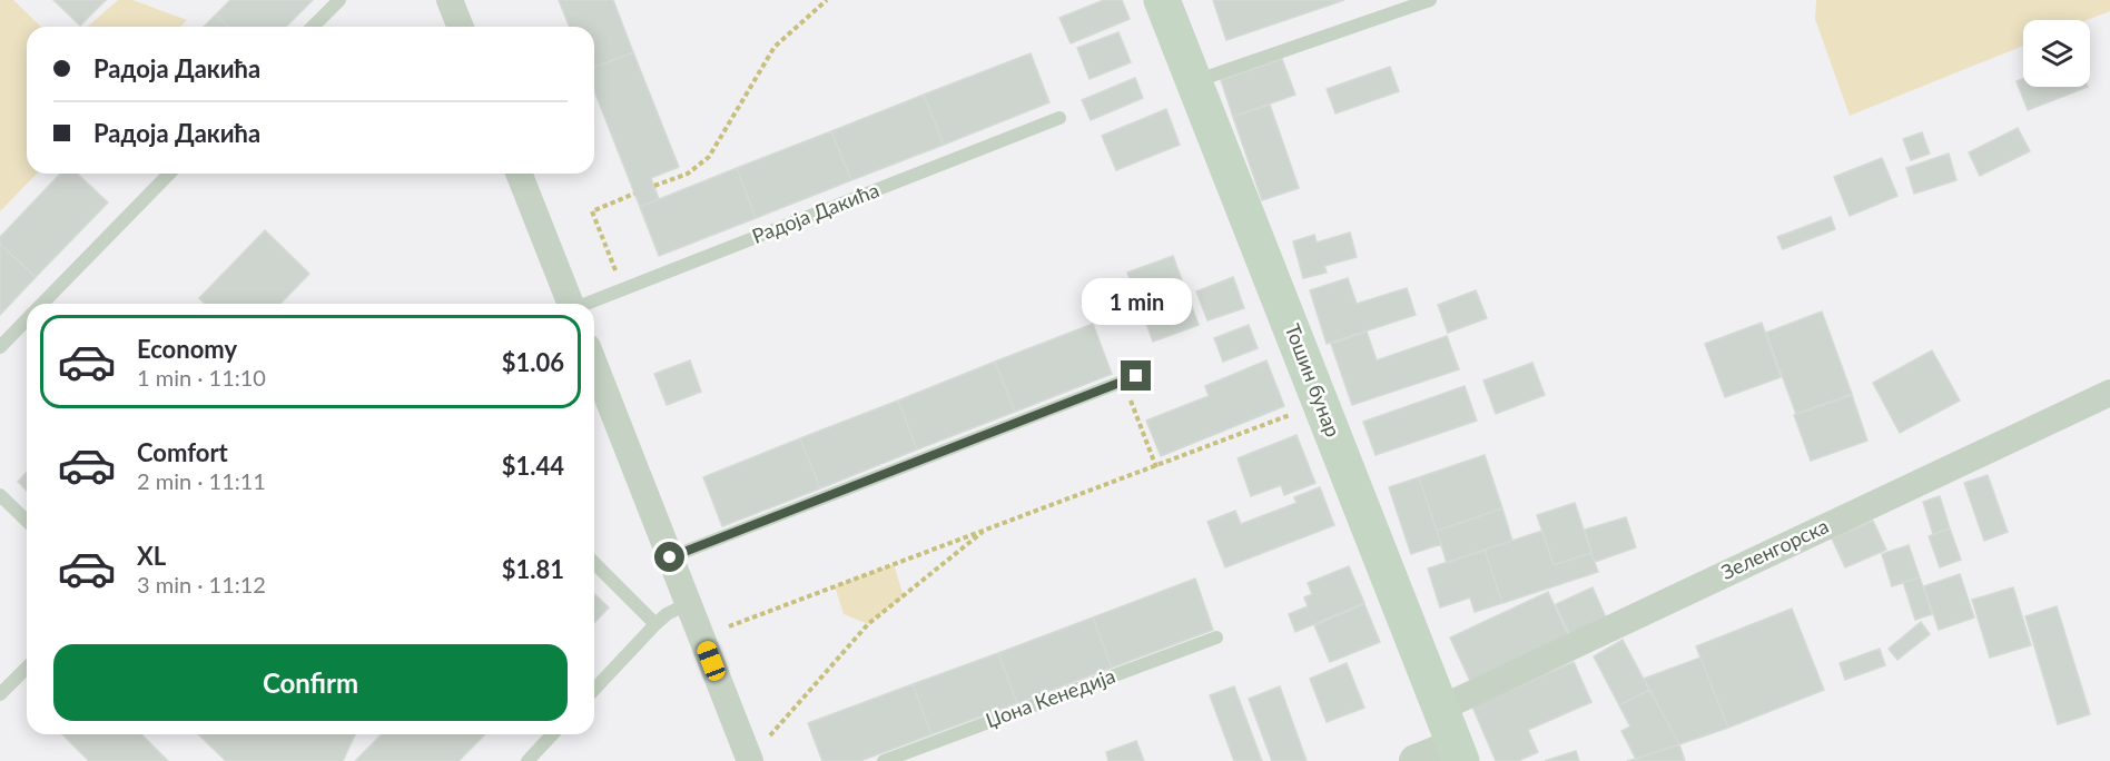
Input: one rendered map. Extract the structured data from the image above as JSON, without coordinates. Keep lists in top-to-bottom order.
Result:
{
  "streets": {
    "main road": ["Тошин бунар"],
    "street": ["Радоја Дакића", "Зеленгорска"],
    "lane": ["Џона Кенедија"]
  },
  "crossings": [
    ["Тошин бунар", "Зеленгорска"]
  ],
  "page": {
    "banner": ["Радоја Дакића", "Радоја Дакића"],
    "bubble": "1 min",
    "list": [
      {
        "name": "Economy",
        "note": "1 min · 11:10",
        "value": "$1.06"
      },
      {
        "name": "Comfort",
        "note": "2 min · 11:11",
        "value": "$1.44"
      },
      {
        "name": "XL",
        "note": "3 min · 11:12",
        "value": "$1.81"
      }
    ],
    "buttons": "Confirm"
  }
}
